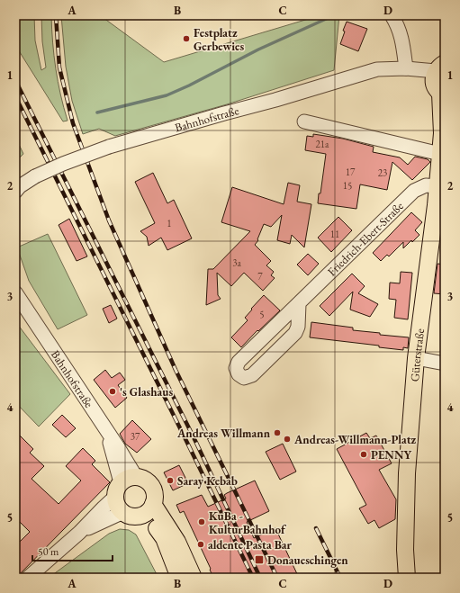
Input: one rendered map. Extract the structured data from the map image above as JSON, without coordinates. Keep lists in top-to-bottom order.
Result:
{
  "streets": {
    "main road": ["Güterstraße"],
    "street": ["Bahnhofstraße", "Friedrich-Ebert-Straße"]
  },
  "crossings": [
    ["Bahnhofstraße", "Güterstraße"],
    ["Friedrich-Ebert-Straße", "Güterstraße"]
  ],
  "places": {
    "other": [
      "Festplatz Gerbewies",
      "'s Glashaus",
      "Andreas Willmann",
      "Andreas-Willmann-Platz",
      "PENNY",
      "Saray Kebab",
      "KuBa - KulturBahnhof",
      "aldente Pasta Bar"
    ],
    "transit": ["Donaueschingen"]
  },
  "house_numbers": [
    "21a",
    "17",
    "23",
    "15",
    "1",
    "11",
    "3a",
    "7",
    "5",
    "37"
  ],
  "scale_bar": "50 m",
  "grid": {
    "columns": [
      "A",
      "B",
      "C",
      "D"
    ],
    "rows": [
      "1",
      "2",
      "3",
      "4",
      "5"
    ]
  }
}
